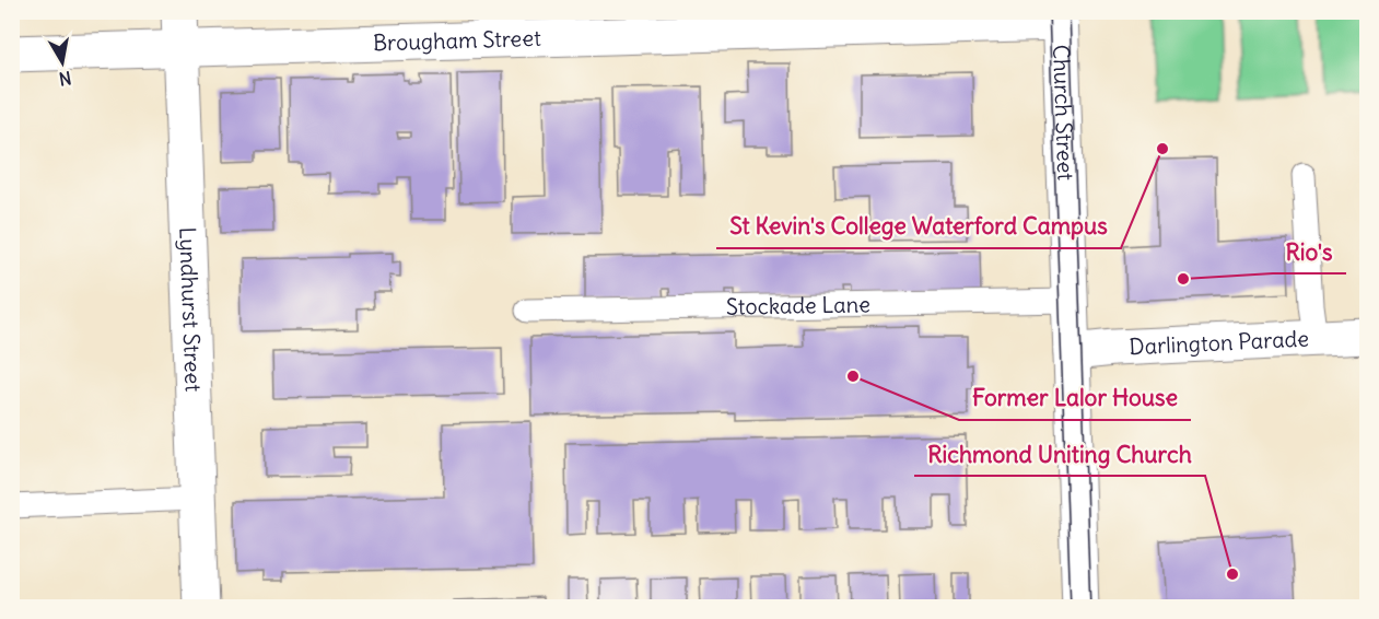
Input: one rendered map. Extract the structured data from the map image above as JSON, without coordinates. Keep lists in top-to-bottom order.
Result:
{
  "streets": {
    "street": [
      "Brougham Street",
      "Church Street",
      "Lyndhurst Street",
      "Darlington Parade"
    ],
    "lane": ["Stockade Lane"]
  },
  "crossings": [
    ["Brougham Street", "Church Street"],
    ["Brougham Street", "Lyndhurst Street"],
    ["Church Street", "Stockade Lane"],
    ["Church Street", "Darlington Parade"]
  ],
  "places": [
    "St Kevin's College Waterford Campus",
    "Rio's",
    "Former Lalor House",
    "Richmond Uniting Church"
  ],
  "north": "bottom"
}
